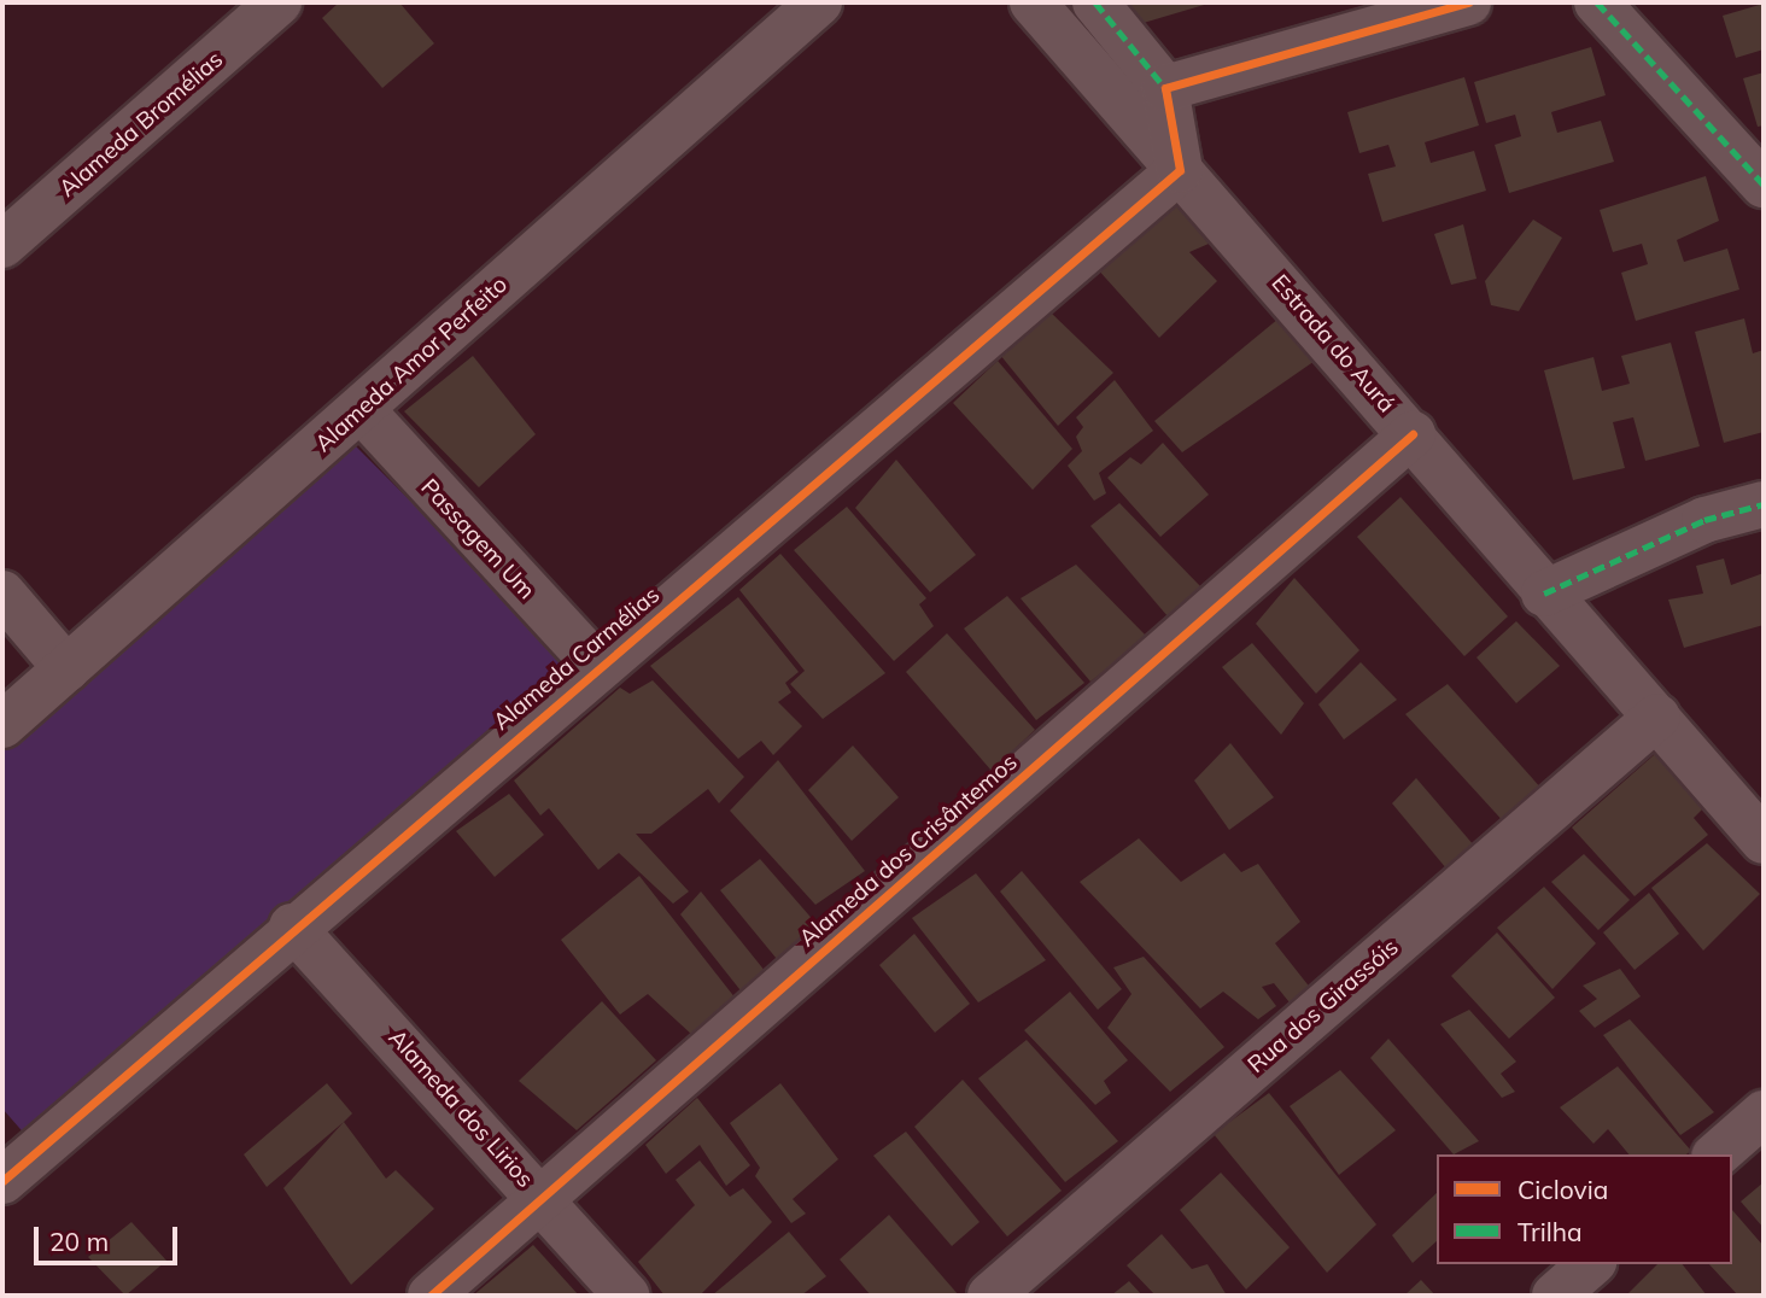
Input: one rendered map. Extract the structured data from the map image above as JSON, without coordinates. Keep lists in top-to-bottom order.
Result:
{
  "streets": {
    "street": [
      "Alameda Bromélias",
      "Estrada do Aurá",
      "Alameda Amor Perfeito",
      "Passagem Um",
      "Alameda Carmélias",
      "Alameda dos Crisântemos",
      "Rua dos Girassóis",
      "Alameda dos Lirios"
    ]
  },
  "crossings": [
    ["Estrada do Aurá", "Alameda Carmélias"],
    ["Estrada do Aurá", "Alameda dos Crisântemos"],
    ["Estrada do Aurá", "Rua dos Girassóis"],
    ["Alameda Amor Perfeito", "Passagem Um"],
    ["Passagem Um", "Alameda Carmélias"],
    ["Alameda Carmélias", "Alameda dos Lirios"],
    ["Alameda dos Crisântemos", "Alameda dos Lirios"]
  ],
  "legend": ["Ciclovia", "Trilha"],
  "scale_bar": "20 m"
}
